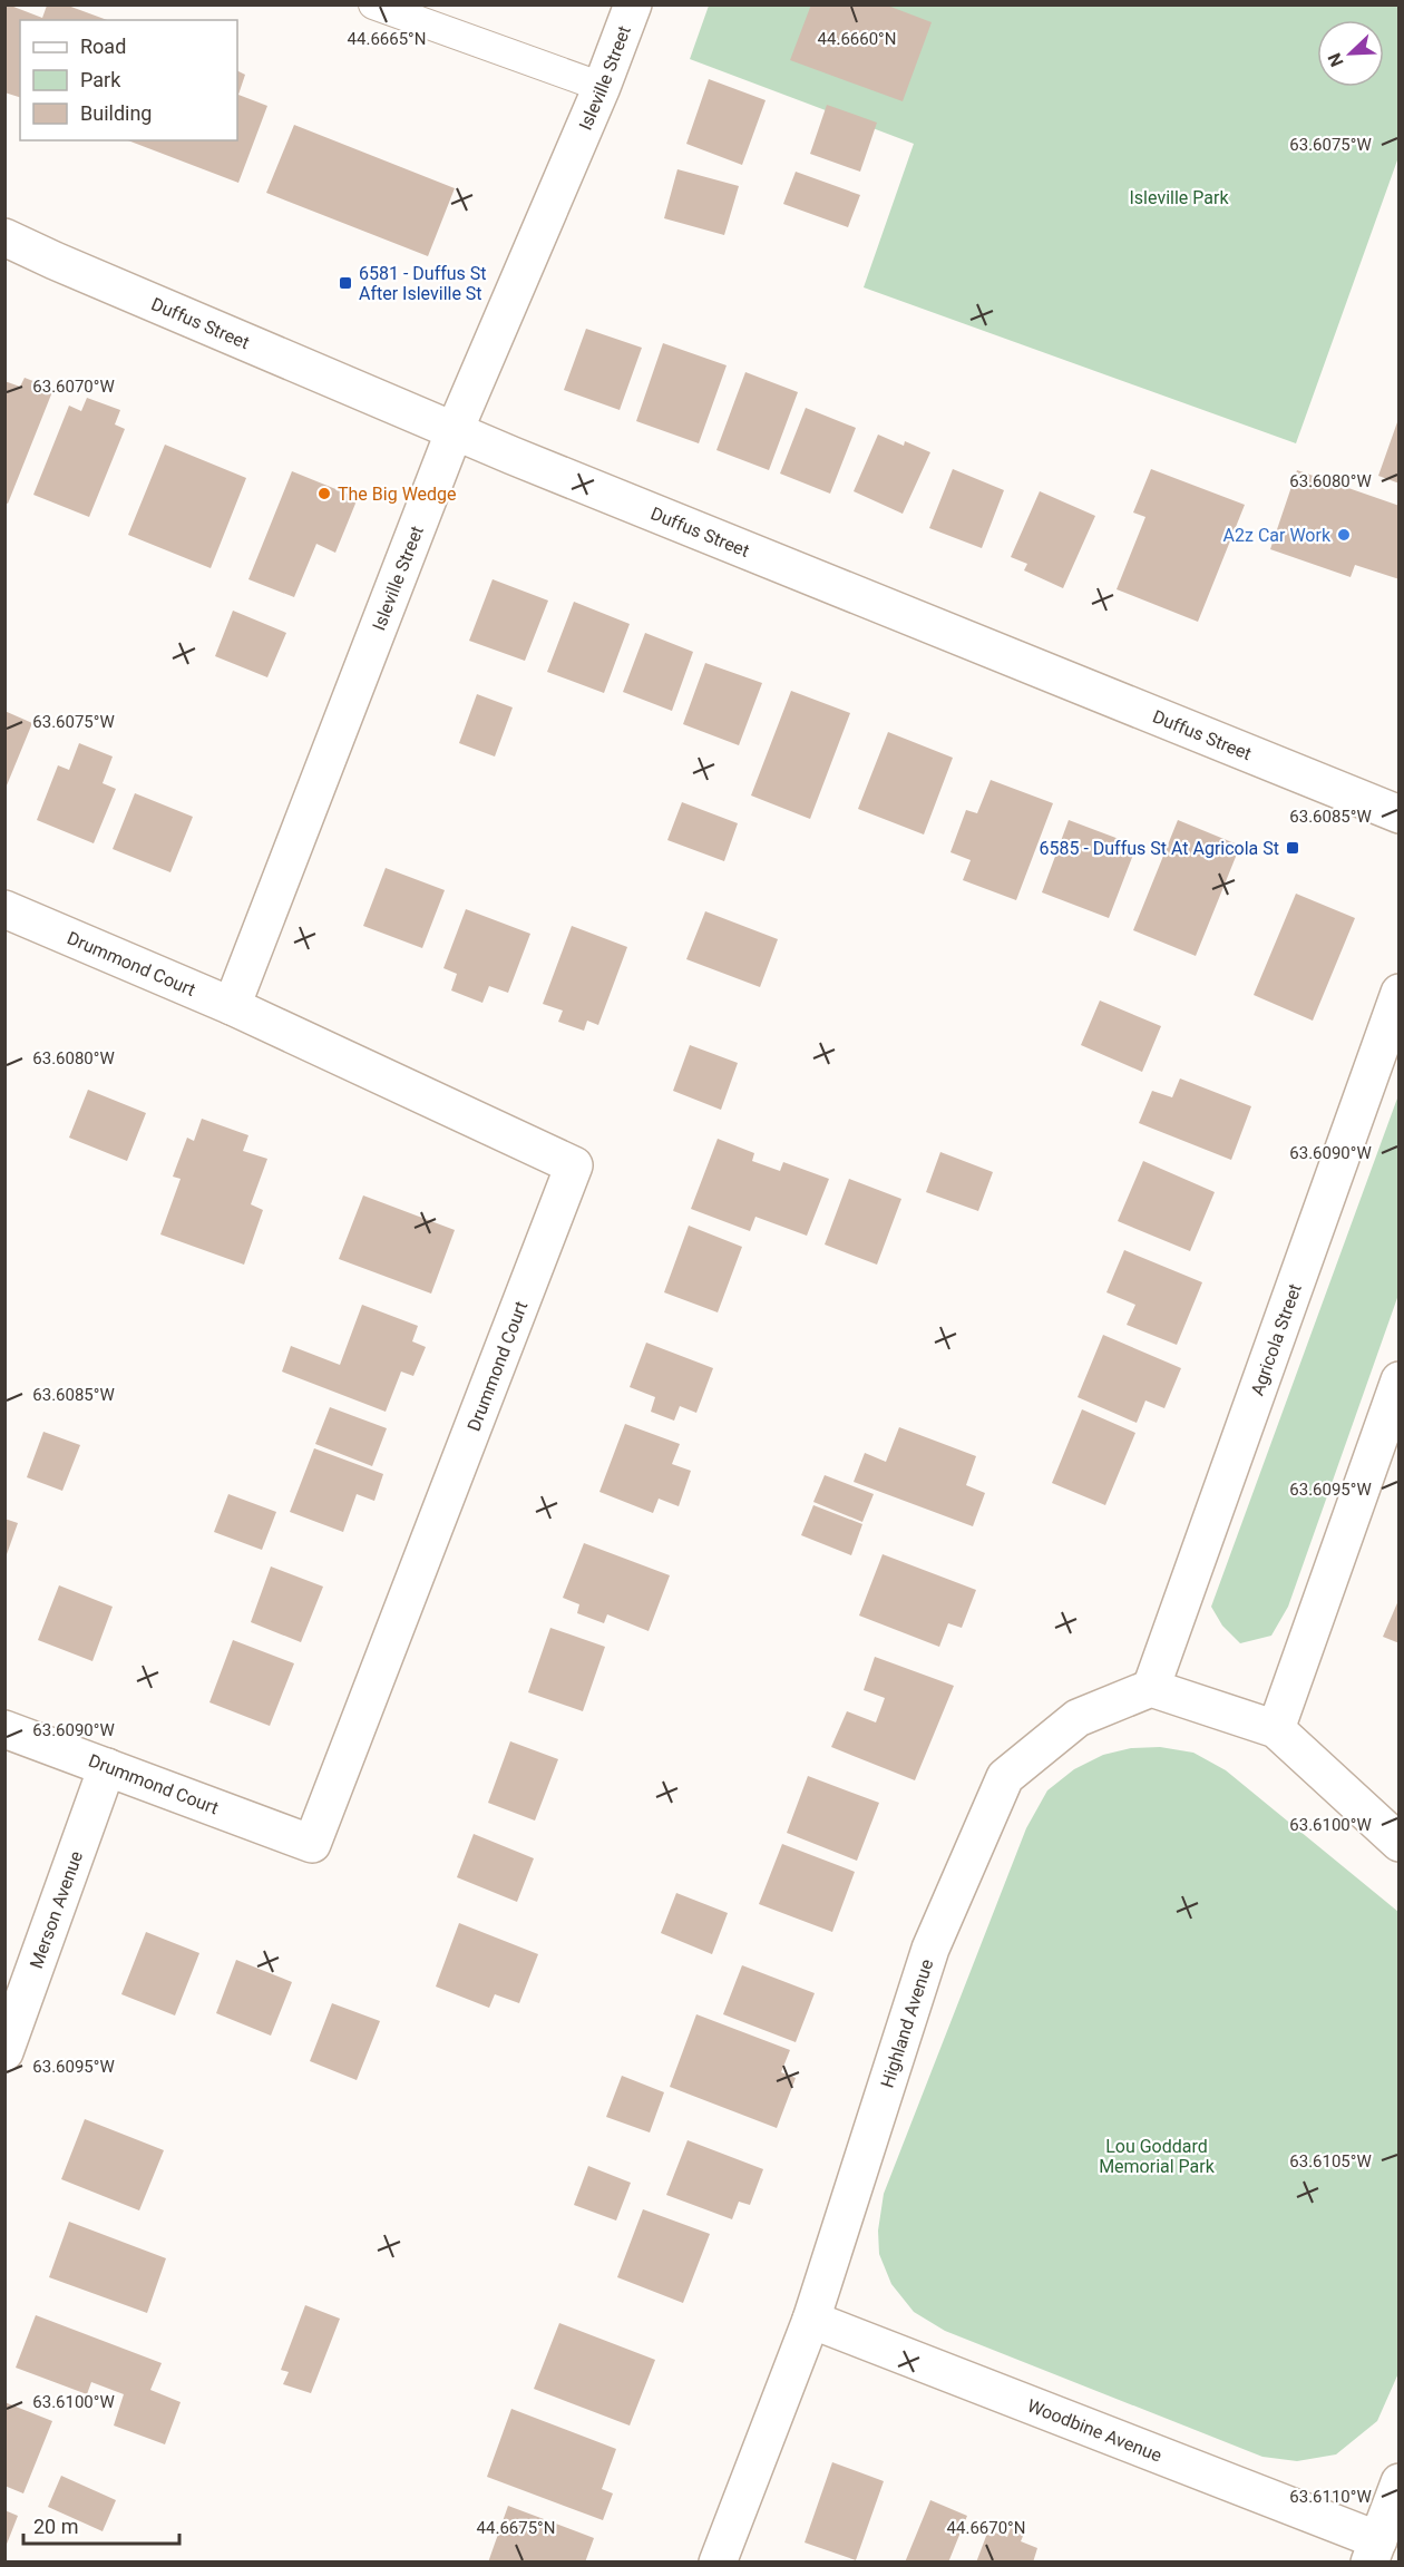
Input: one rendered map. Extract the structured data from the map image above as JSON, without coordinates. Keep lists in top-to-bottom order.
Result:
{
  "streets": {
    "street": [
      "Isleville Street",
      "Duffus Street",
      "Drummond Court",
      "Agricola Street",
      "Merson Avenue",
      "Highland Avenue",
      "Woodbine Avenue"
    ]
  },
  "crossings": [
    ["Isleville Street", "Duffus Street"],
    ["Isleville Street", "Drummond Court"],
    ["Drummond Court", "Merson Avenue"],
    ["Agricola Street", "Highland Avenue"],
    ["Highland Avenue", "Woodbine Avenue"]
  ],
  "parks": ["Isleville Park", "Lou Goddard Memorial Park"],
  "places": {
    "transit": ["6581 - Duffus St After Isleville St", "6585 - Duffus St At Agricola St"],
    "other": ["The Big Wedge", "A2z Car Work"]
  },
  "legend": ["Road", "Park", "Building"],
  "scale_bar": "20 m",
  "north": "bottom left",
  "coordinates": [
    "44.6665°N",
    "44.6660°N",
    "63.6075°W",
    "63.6070°W",
    "63.6080°W",
    "63.6085°W",
    "63.6090°W",
    "63.6095°W",
    "63.6100°W",
    "63.6105°W",
    "63.6110°W",
    "44.6675°N",
    "44.6670°N"
  ]
}
